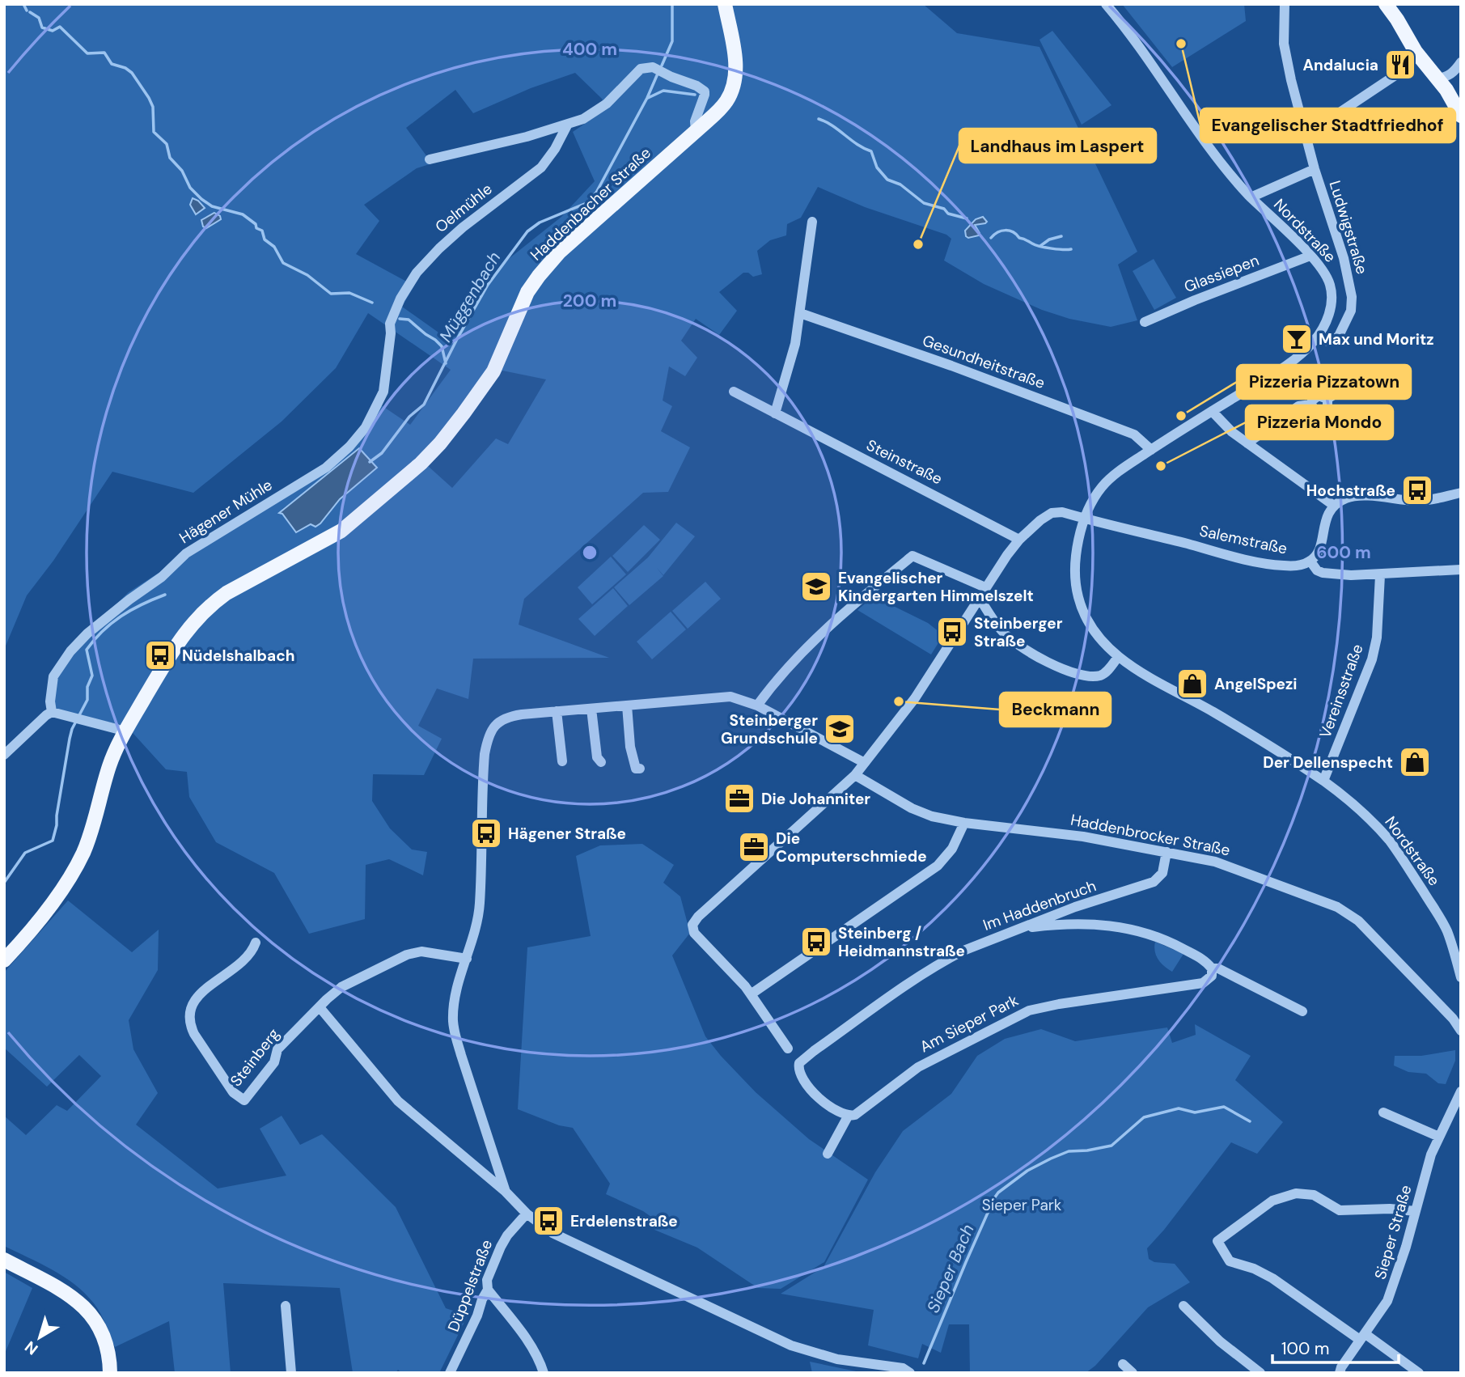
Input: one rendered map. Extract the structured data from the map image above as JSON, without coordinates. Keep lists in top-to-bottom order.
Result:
{
  "streets": {
    "main road": ["Haddenbacher Straße"],
    "street": [
      "Oelmühle",
      "Ludwigstraße",
      "Nordstraße",
      "Glassiepen",
      "Gesundheitstraße",
      "Steinstraße",
      "Hägener Mühle",
      "Salemstraße",
      "Vereinsstraße",
      "Haddenbrocker Straße",
      "Im Haddenbruch",
      "Am Sieper Park",
      "Steinberg",
      "Sieper Straße",
      "Düppelstraße"
    ]
  },
  "crossings": [
    ["Oelmühle", "Hägener Mühle"],
    ["Ludwigstraße", "Nordstraße"],
    ["Nordstraße", "Glassiepen"],
    ["Nordstraße", "Gesundheitstraße"],
    ["Nordstraße", "Salemstraße"],
    ["Nordstraße", "Vereinsstraße"],
    ["Haddenbrocker Straße", "Im Haddenbruch"],
    ["Im Haddenbruch", "Am Sieper Park"]
  ],
  "water": ["Müggenbach", "Sieper Bach"],
  "parks": ["Sieper Park"],
  "places": {
    "other": [
      "Evangelischer Stadtfriedhof",
      "Landhaus im Laspert",
      "Pizzeria Pizzatown",
      "Pizzeria Mondo",
      "Beckmann"
    ],
    "restaurant": ["Andalucia"],
    "bar": ["Max und Moritz"],
    "bus stop": [
      "Hochstraße",
      "Steinberger Straße",
      "Nüdelshalbach",
      "Hägener Straße",
      "Steinberg / Heidmannstraße",
      "Erdelenstraße"
    ],
    "school or university": ["Evangelischer Kindergarten Himmelszelt", "Steinberger Grundschule"],
    "shop": ["AngelSpezi", "Der Dellenspecht"],
    "office": ["Die Johanniter", "Die Computerschmiede"]
  },
  "scale_bar": "100 m",
  "north": "bottom left",
  "rings": ["400 m", "200 m", "600 m"]
}
